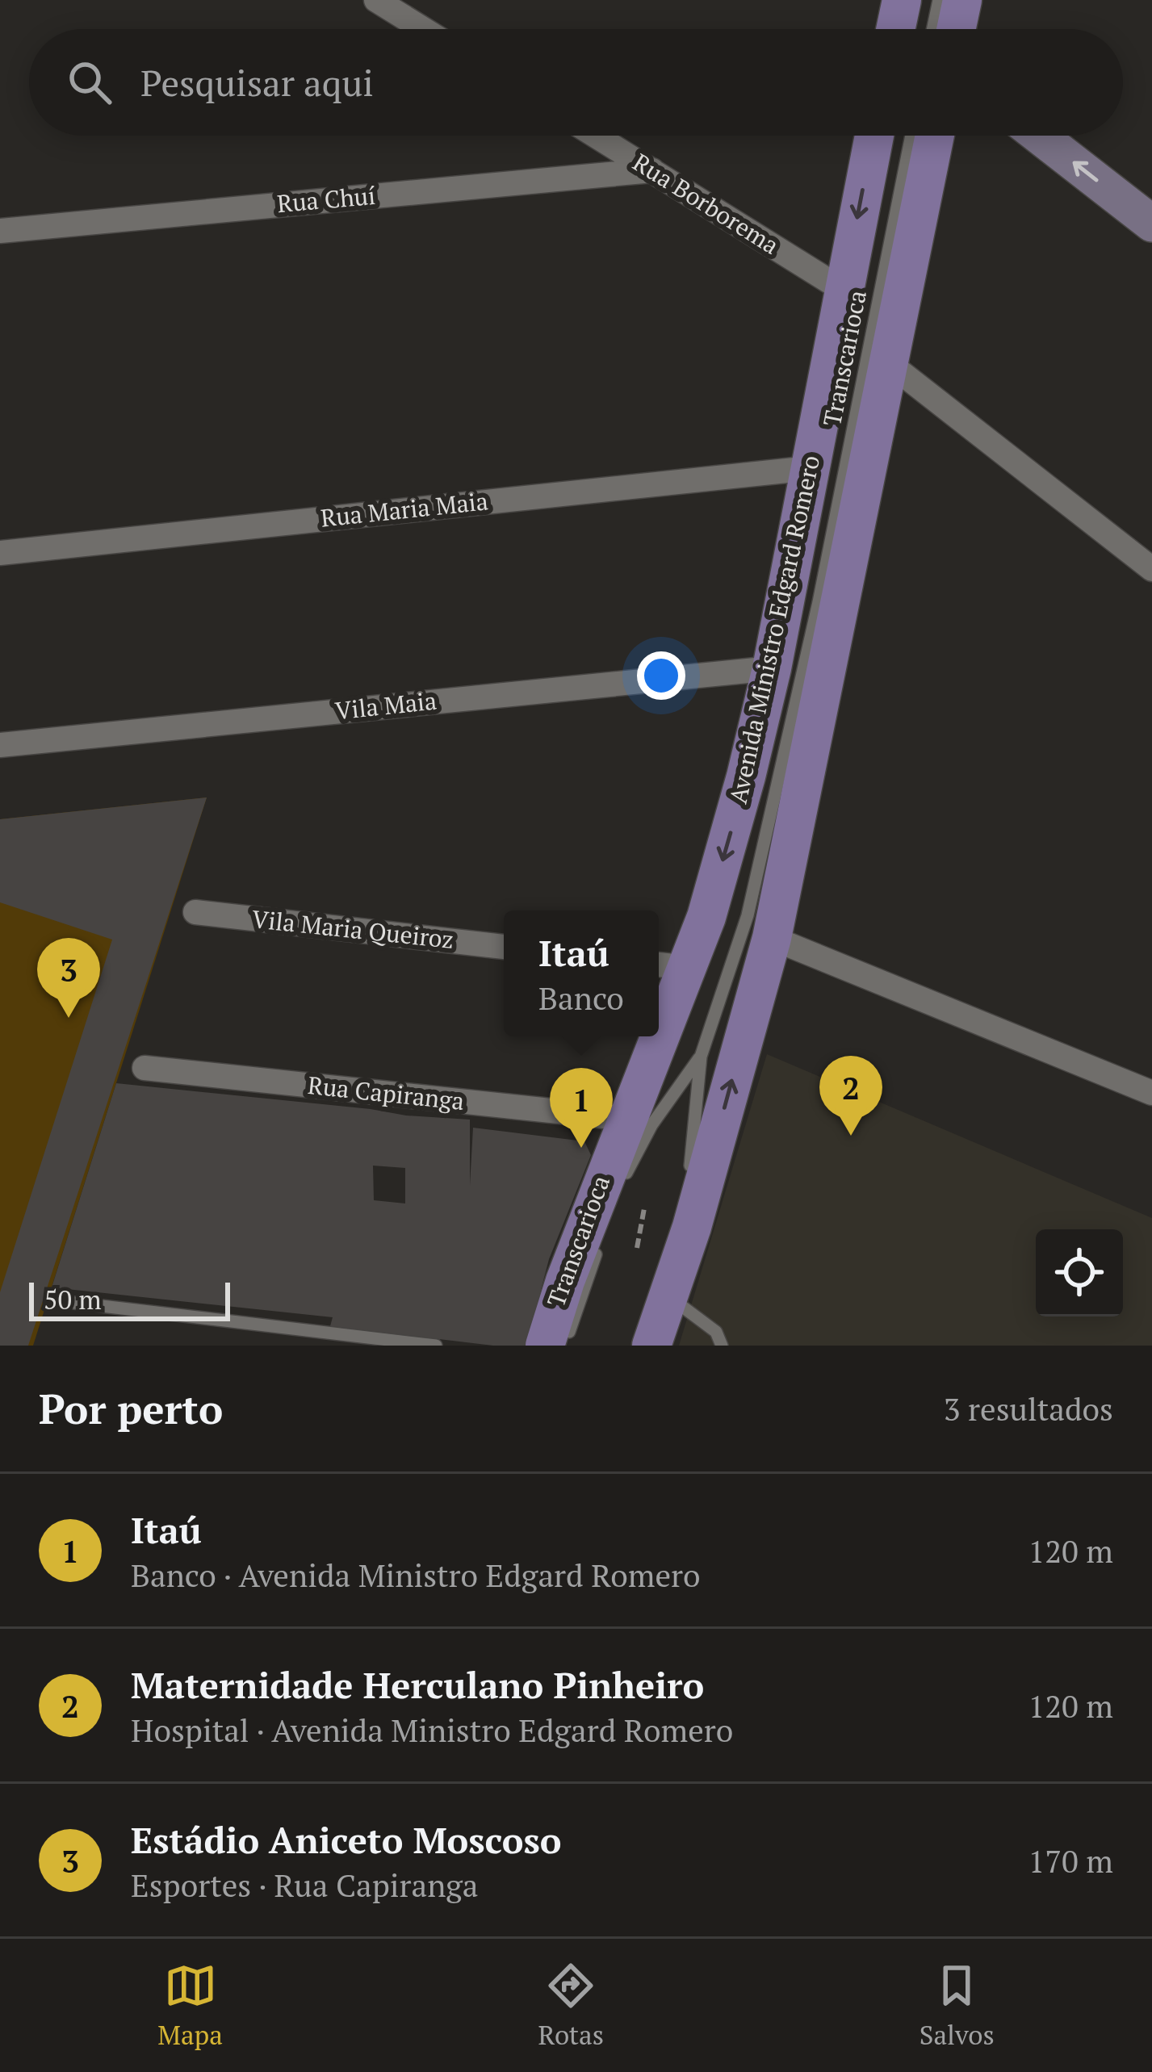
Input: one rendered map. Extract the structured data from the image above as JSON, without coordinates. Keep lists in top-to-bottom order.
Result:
{
  "streets": {
    "main road": ["Avenida Ministro Edgard Romero"],
    "street": [
      "Rua Chuí",
      "Rua Borborema",
      "Rua Maria Maia",
      "Vila Maia",
      "Vila Maria Queiroz",
      "Rua Capiranga"
    ],
    "lane": ["Transcarioca"]
  },
  "crossings": [
    ["Rua Chuí", "Rua Borborema"],
    ["Rua Borborema", "Avenida Ministro Edgard Romero"],
    ["Rua Maria Maia", "Avenida Ministro Edgard Romero"],
    ["Avenida Ministro Edgard Romero", "Vila Maia"],
    ["Avenida Ministro Edgard Romero", "Rua Capiranga"]
  ],
  "scale_bar": "50 m",
  "page": {
    "search": "Pesquisar aqui",
    "popup": ["Itaú", "Banco"],
    "pins": ["3", "2", "1"],
    "scale": "50 m",
    "heading": ["Por perto", "3 resultados"],
    "list": [
      {
        "mark": "1",
        "name": "Itaú",
        "note": "Banco · Avenida Ministro Edgard Romero",
        "value": "120 m"
      },
      {
        "mark": "2",
        "name": "Maternidade Herculano Pinheiro",
        "note": "Hospital · Avenida Ministro Edgard Romero",
        "value": "120 m"
      },
      {
        "mark": "3",
        "name": "Estádio Aniceto Moscoso",
        "note": "Esportes · Rua Capiranga",
        "value": "170 m"
      }
    ],
    "nav": ["Mapa", "Rotas", "Salvos"]
  }
}
